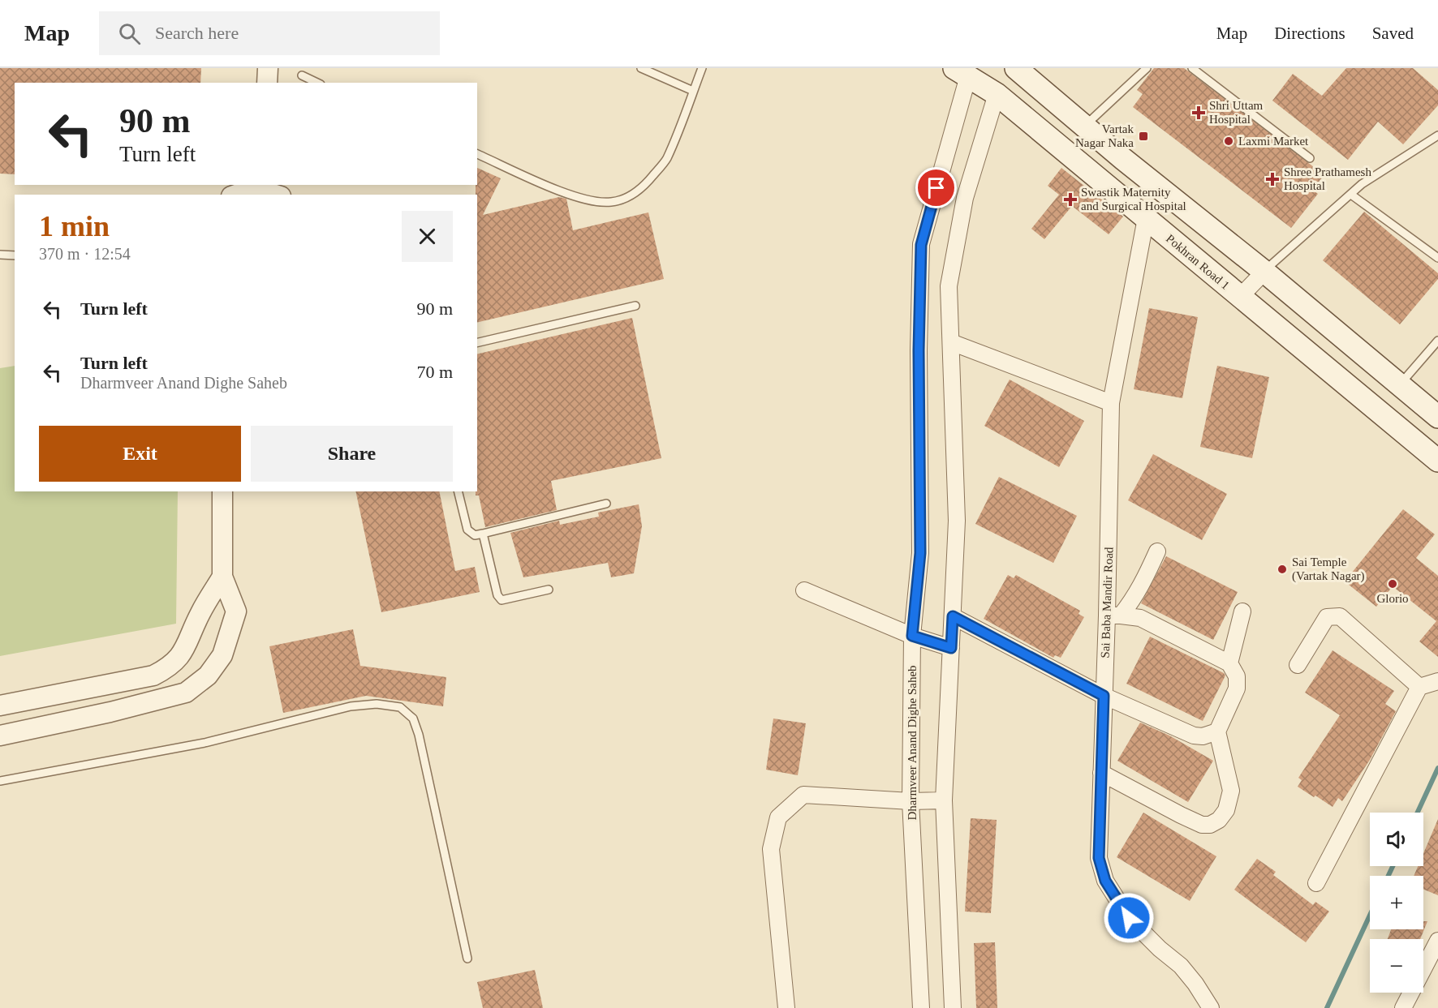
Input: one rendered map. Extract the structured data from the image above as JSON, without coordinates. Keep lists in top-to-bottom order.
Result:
{
  "streets": {
    "main road": ["Pokhran Road 1"],
    "street": ["Sai Baba Mandir Road", "Dharmveer Anand Dighe Saheb"]
  },
  "crossings": [
    ["Pokhran Road 1", "Sai Baba Mandir Road"],
    ["Pokhran Road 1", "Dharmveer Anand Dighe Saheb"]
  ],
  "places": {
    "health": ["Shri Uttam Hospital", "Shree Prathamesh Hospital", "Swastik Maternity and Surgical Hospital"],
    "transit": ["Vartak Nagar Naka"],
    "other": ["Laxmi Market", "Sai Temple (Vartak Nagar)", "Glorio"]
  },
  "page": {
    "header": "Map",
    "search": "Search here",
    "nav": ["Map", "Directions", "Saved"],
    "turn": ["90 m", "Turn left"],
    "heading": ["1 min", "370 m · 12:54"],
    "list": [
      {
        "name": "Turn left",
        "value": "90 m"
      },
      {
        "name": "Turn left",
        "note": "Dharmveer Anand Dighe Saheb",
        "value": "70 m"
      }
    ],
    "buttons": ["Exit", "Share"],
    "map_buttons": ["+", "−"]
  }
}
